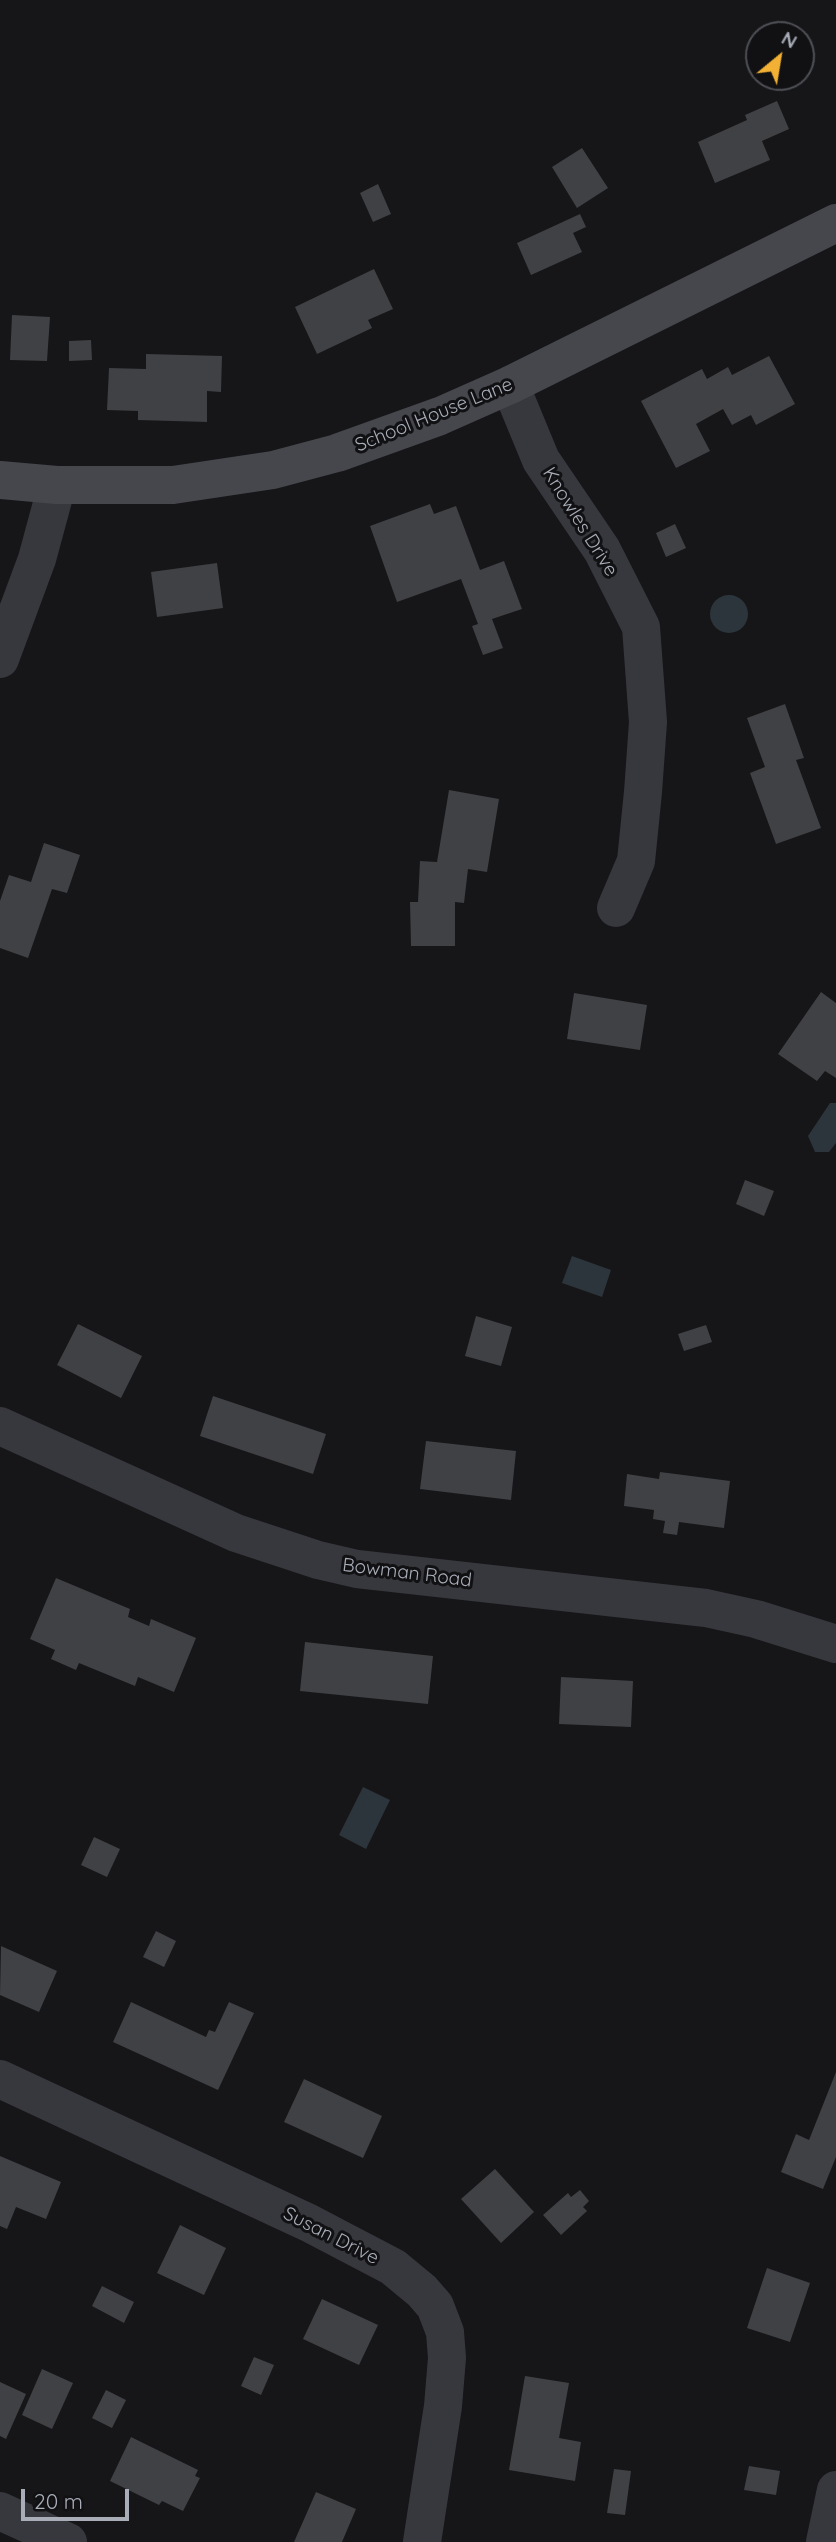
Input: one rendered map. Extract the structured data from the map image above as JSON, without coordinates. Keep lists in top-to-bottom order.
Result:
{
  "streets": {
    "street": [
      "School House Lane",
      "Knowles Drive",
      "Bowman Road",
      "Susan Drive"
    ]
  },
  "crossings": [
    ["School House Lane", "Knowles Drive"]
  ],
  "scale_bar": "20 m",
  "north": "top right"
}
